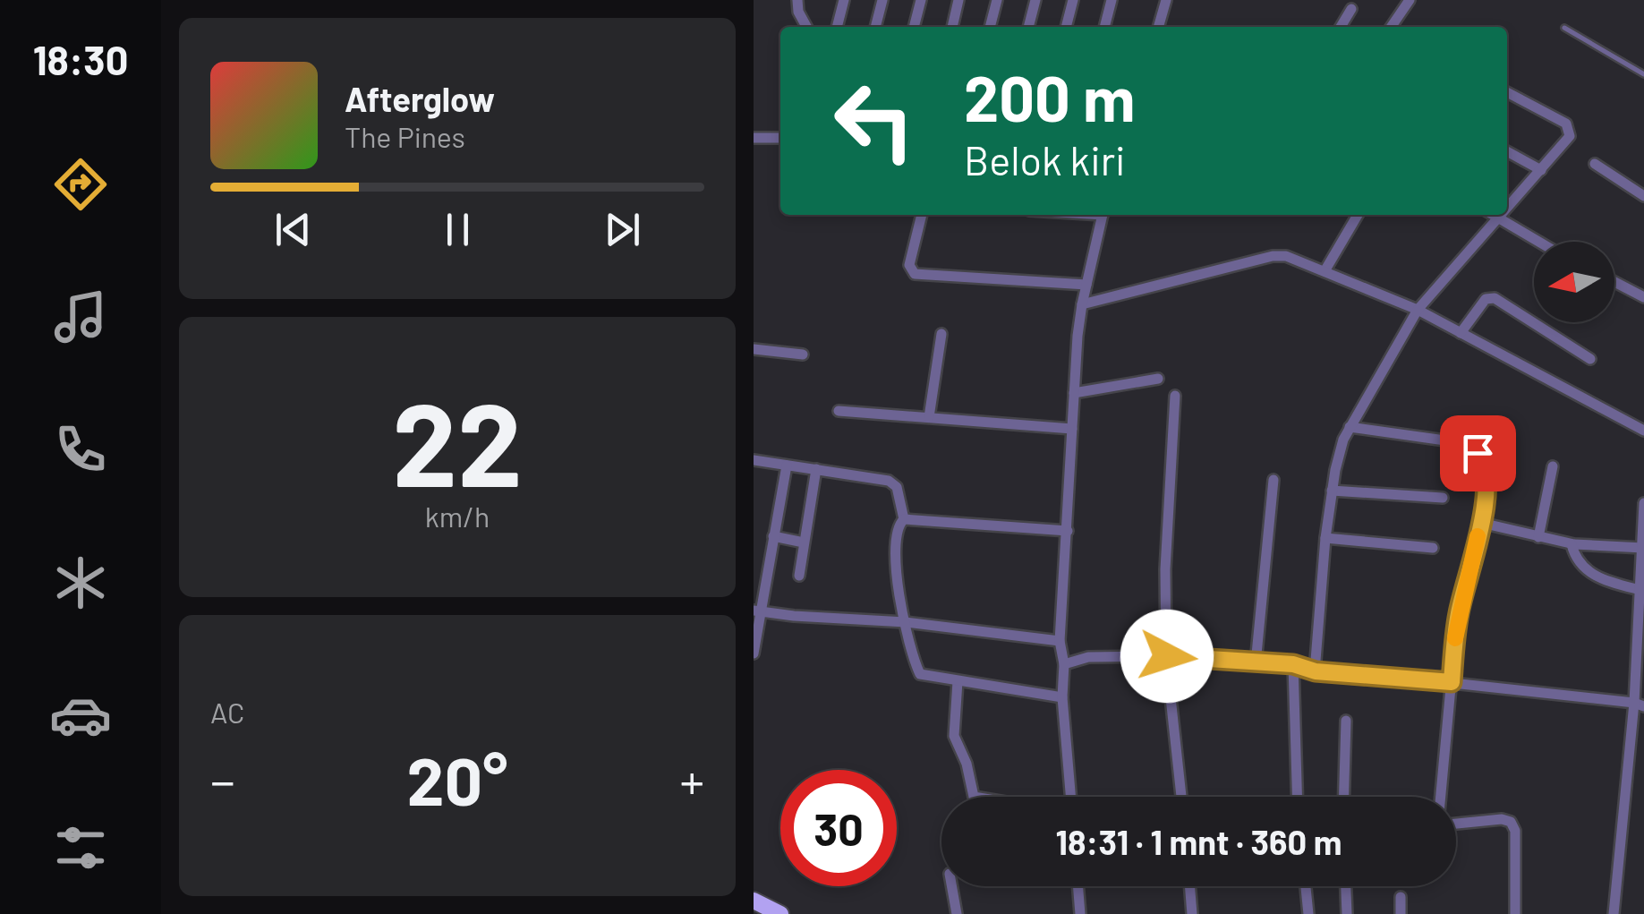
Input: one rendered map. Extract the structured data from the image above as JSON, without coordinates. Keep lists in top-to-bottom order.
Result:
{
  "north": "left",
  "page": {
    "tabs": "18:30",
    "turn": ["200 m", "Belok kiri"],
    "song": ["Afterglow", "The Pines"],
    "tile": [
      ["22", "km/h"],
      "AC"
    ],
    "heat": ["−", "20°", "+"],
    "limit": "30",
    "trip": "18:31 · 1 mnt · 360 m"
  }
}
